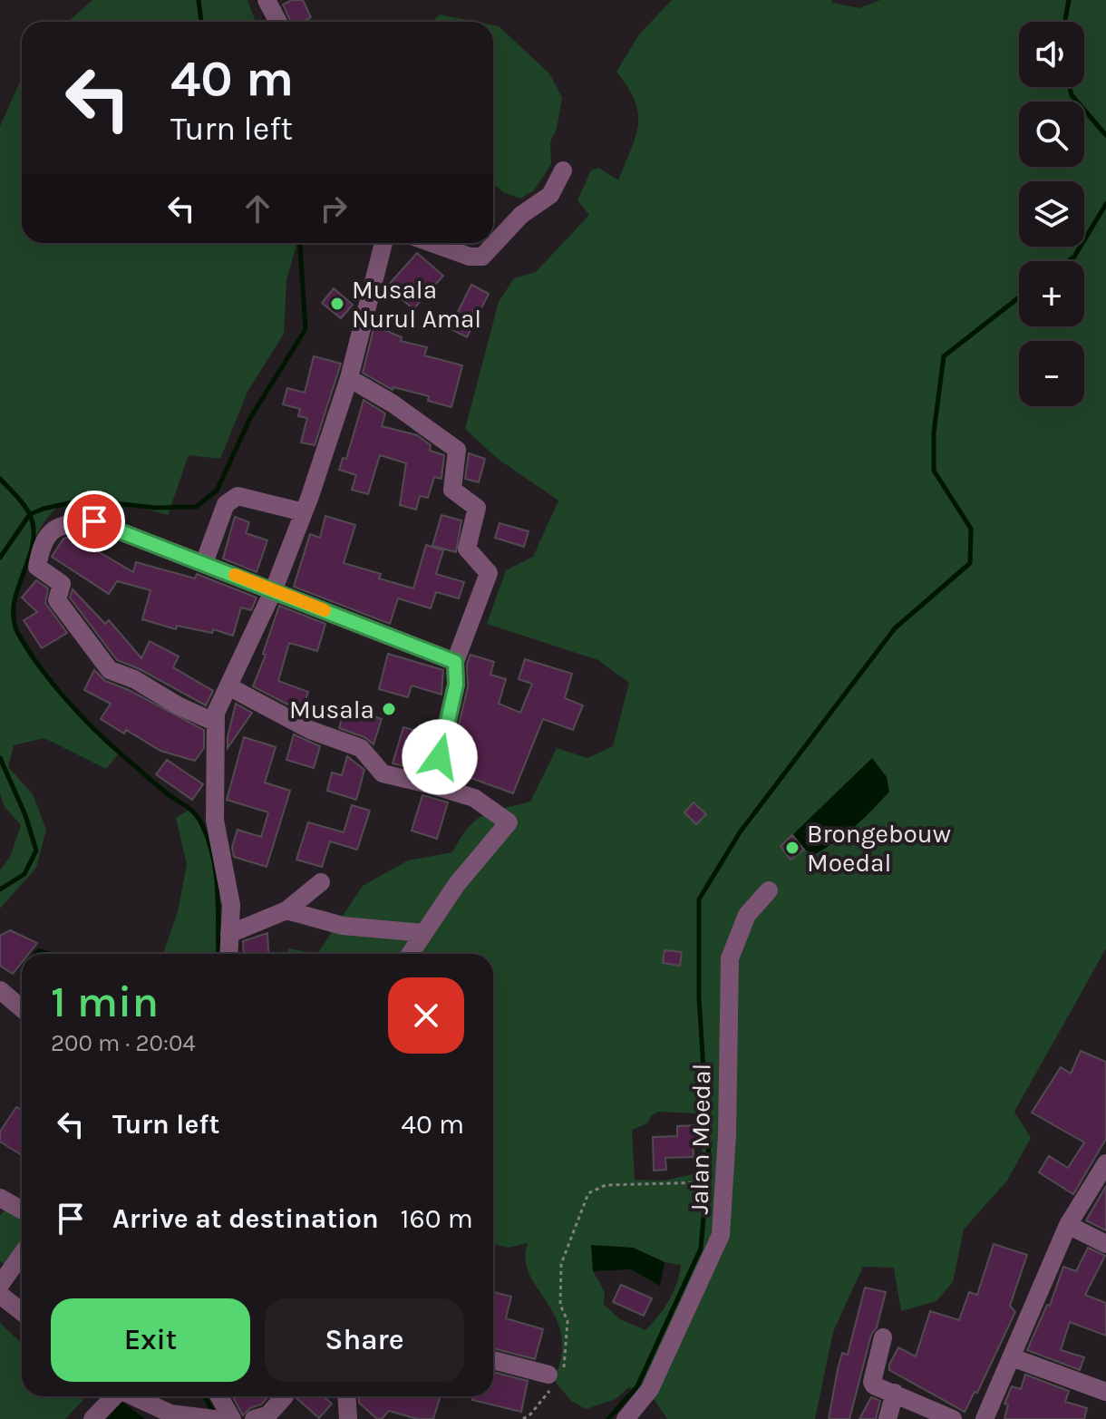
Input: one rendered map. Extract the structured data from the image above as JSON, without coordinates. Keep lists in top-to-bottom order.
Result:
{
  "streets": {
    "street": ["Jalan Moedal"]
  },
  "places": ["Musala Nurul Amal", "Musala", "Brongebouw Moedal"],
  "page": {
    "map_buttons": ["+", "−"],
    "turn": ["40 m", "Turn left"],
    "heading": ["1 min", "200 m · 20:04"],
    "list": [
      {
        "name": "Turn left",
        "value": "40 m"
      },
      {
        "name": "Arrive at destination",
        "value": "160 m"
      }
    ],
    "buttons": ["Exit", "Share"]
  }
}
